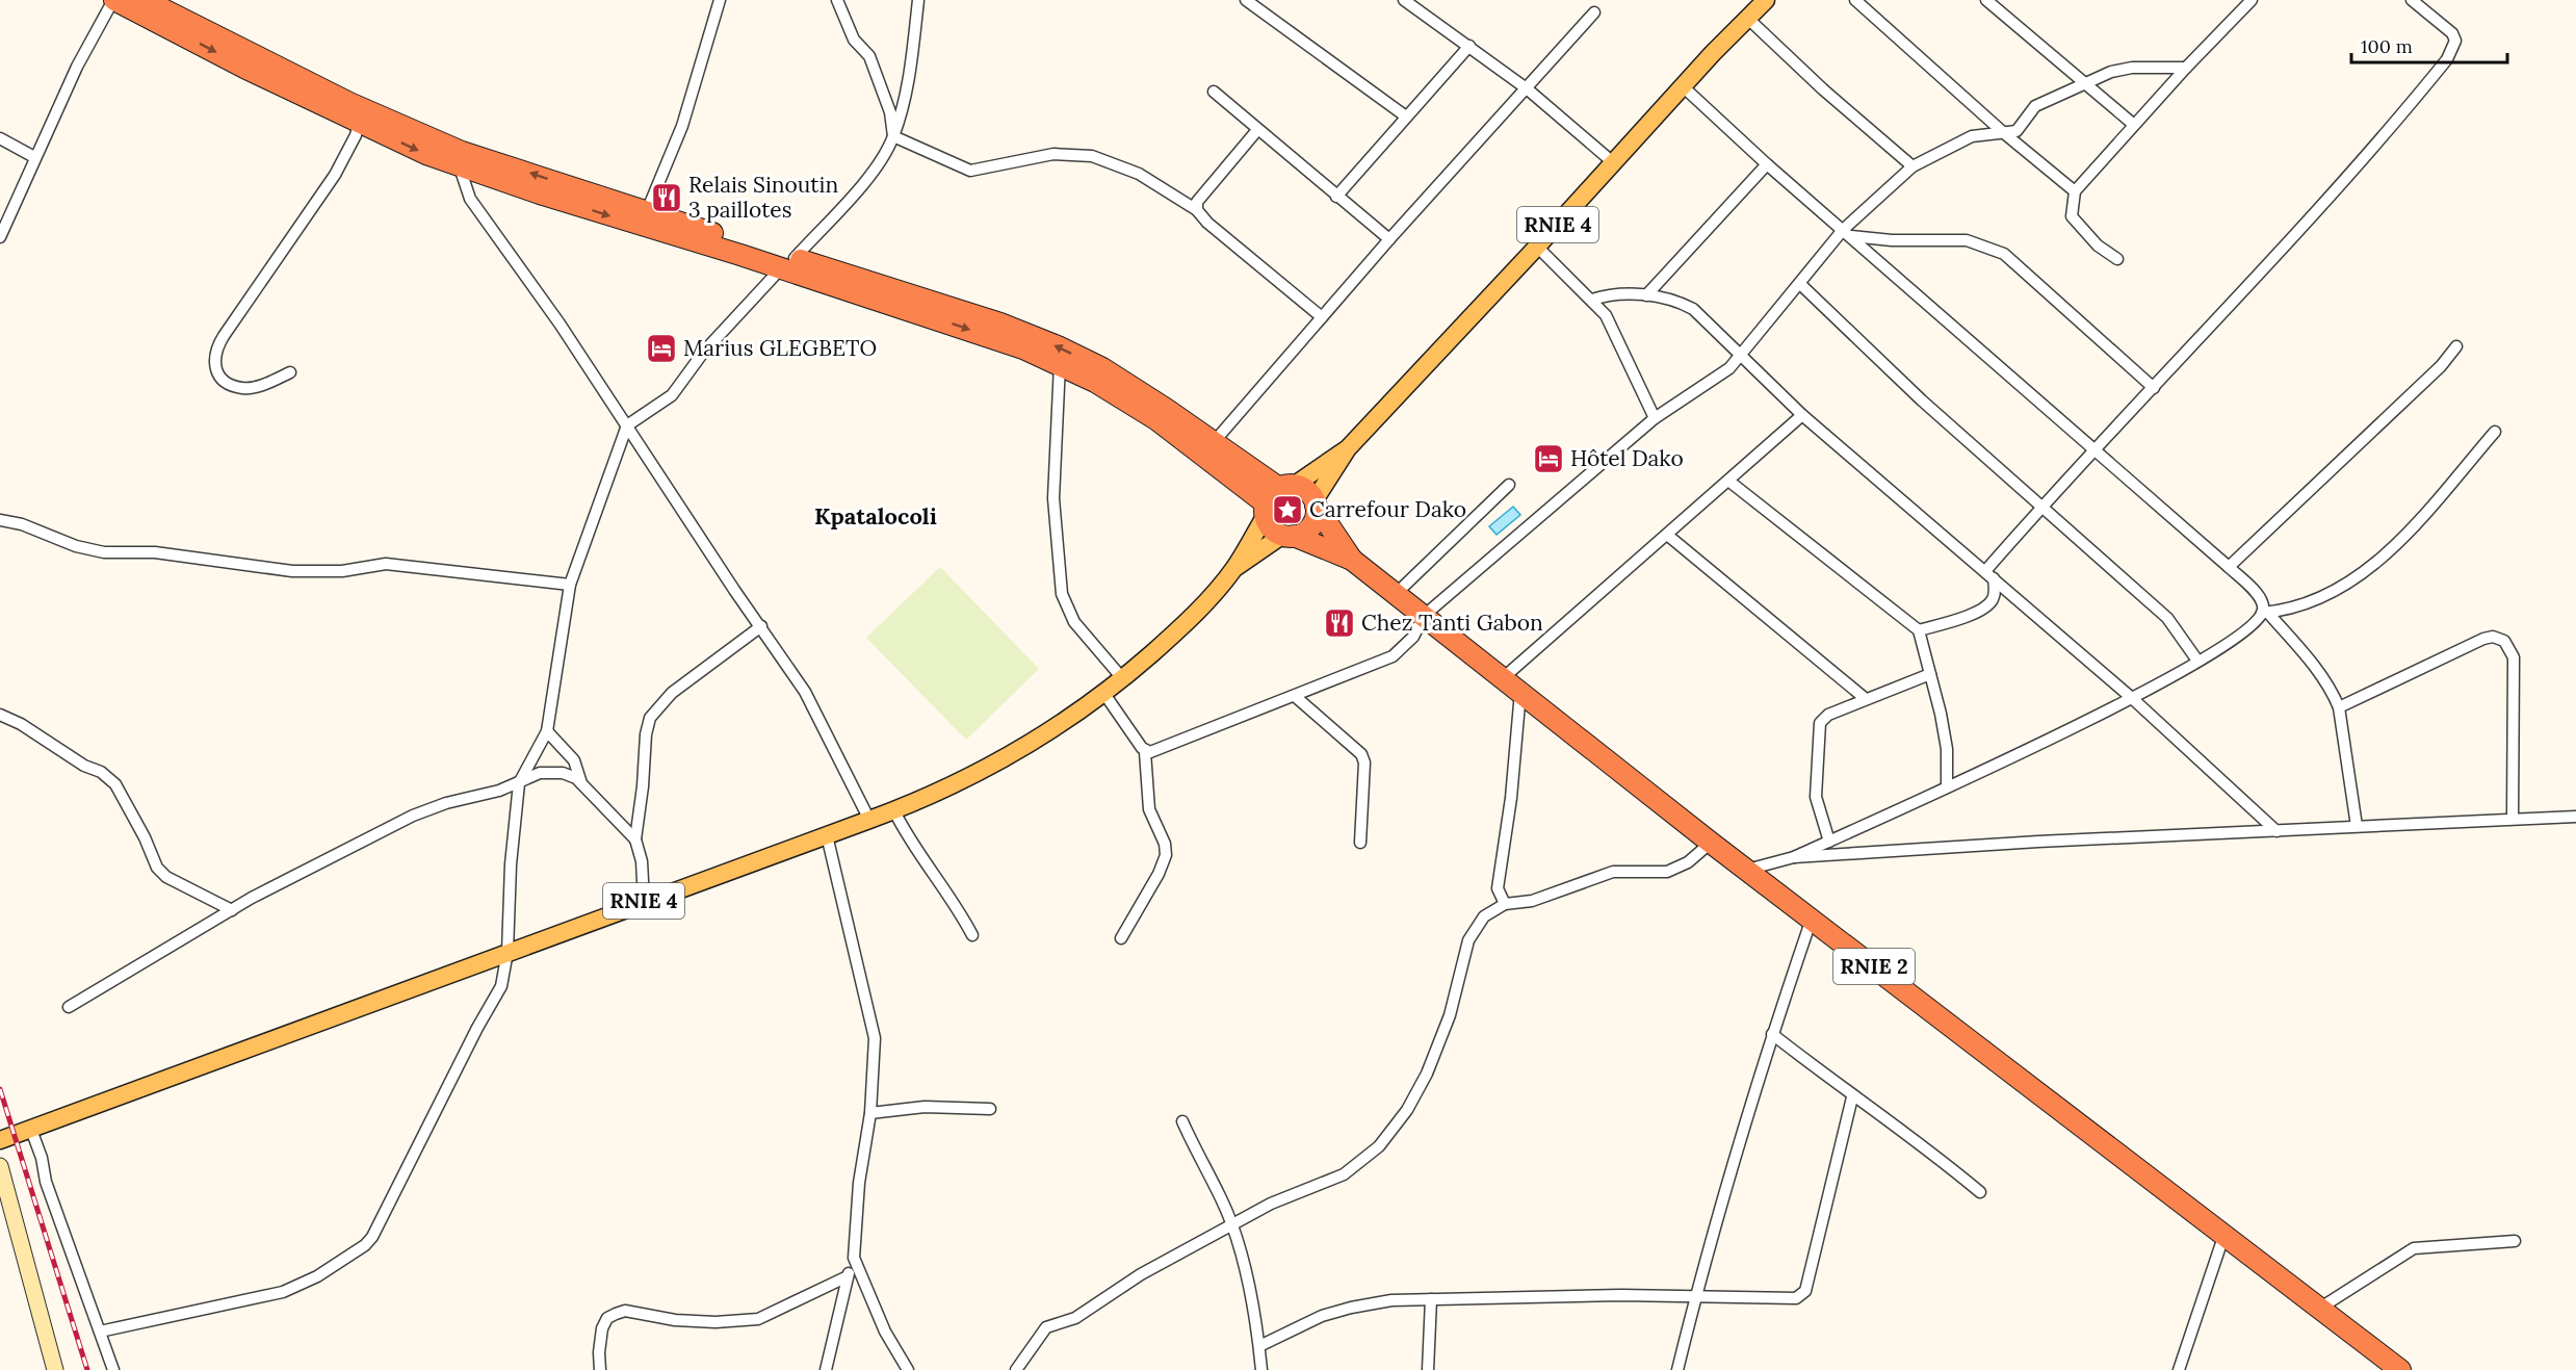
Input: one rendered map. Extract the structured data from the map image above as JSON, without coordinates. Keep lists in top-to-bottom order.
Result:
{
  "streets": {
    "highway": ["RNIE 2"],
    "main road": ["RNIE 4"]
  },
  "districts": ["Kpatalocoli"],
  "places": {
    "restaurant": ["Relais Sinoutin 3 paillotes", "Chez Tanti Gabon"],
    "hotel": ["Marius GLEGBETO", "Hôtel Dako"],
    "place": ["Carrefour Dako"]
  },
  "scale_bar": "100 m"
}
